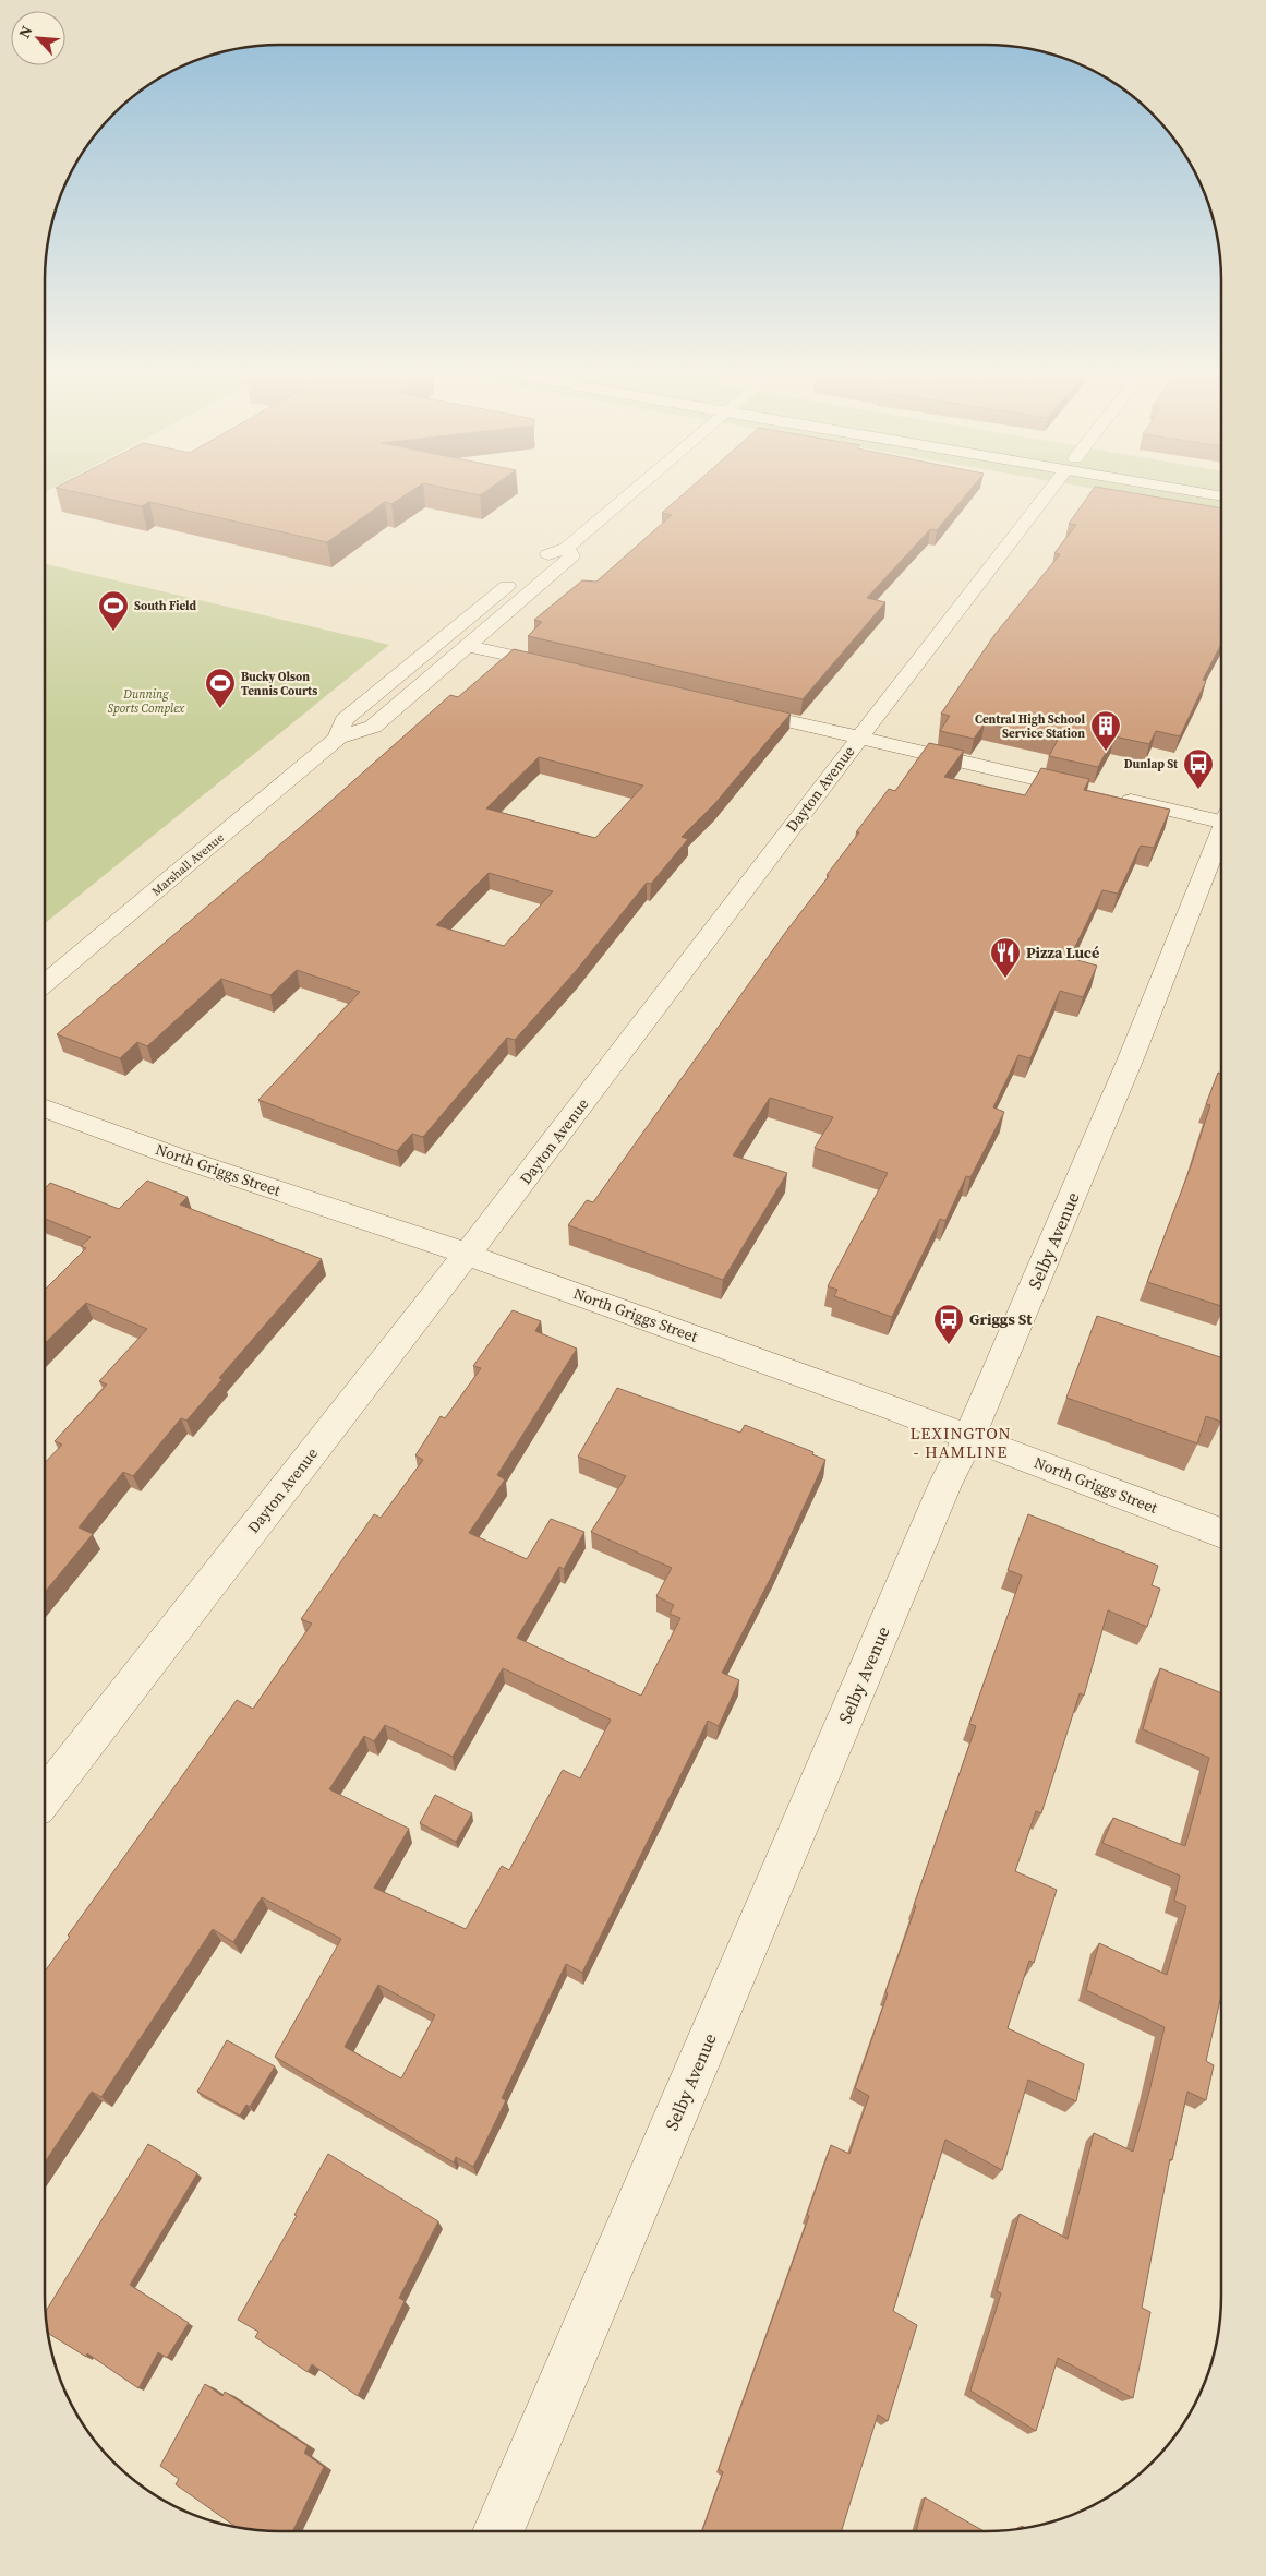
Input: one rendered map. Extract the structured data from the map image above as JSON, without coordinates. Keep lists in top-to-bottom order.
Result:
{
  "streets": {
    "street": [
      "Dayton Avenue",
      "Marshall Avenue",
      "North Griggs Street",
      "Selby Avenue"
    ]
  },
  "crossings": [
    ["Dayton Avenue", "North Griggs Street"],
    ["North Griggs Street", "Selby Avenue"]
  ],
  "districts": ["LEXINGTON - HAMLINE"],
  "parks": ["Dunning Sports Complex"],
  "places": {
    "sports": ["South Field", "Bucky Olson Tennis Courts"],
    "building": ["Central High School Service Station"],
    "bus stop": ["Dunlap St", "Griggs St"],
    "restaurant": ["Pizza Lucé"]
  },
  "north": "top left"
}
